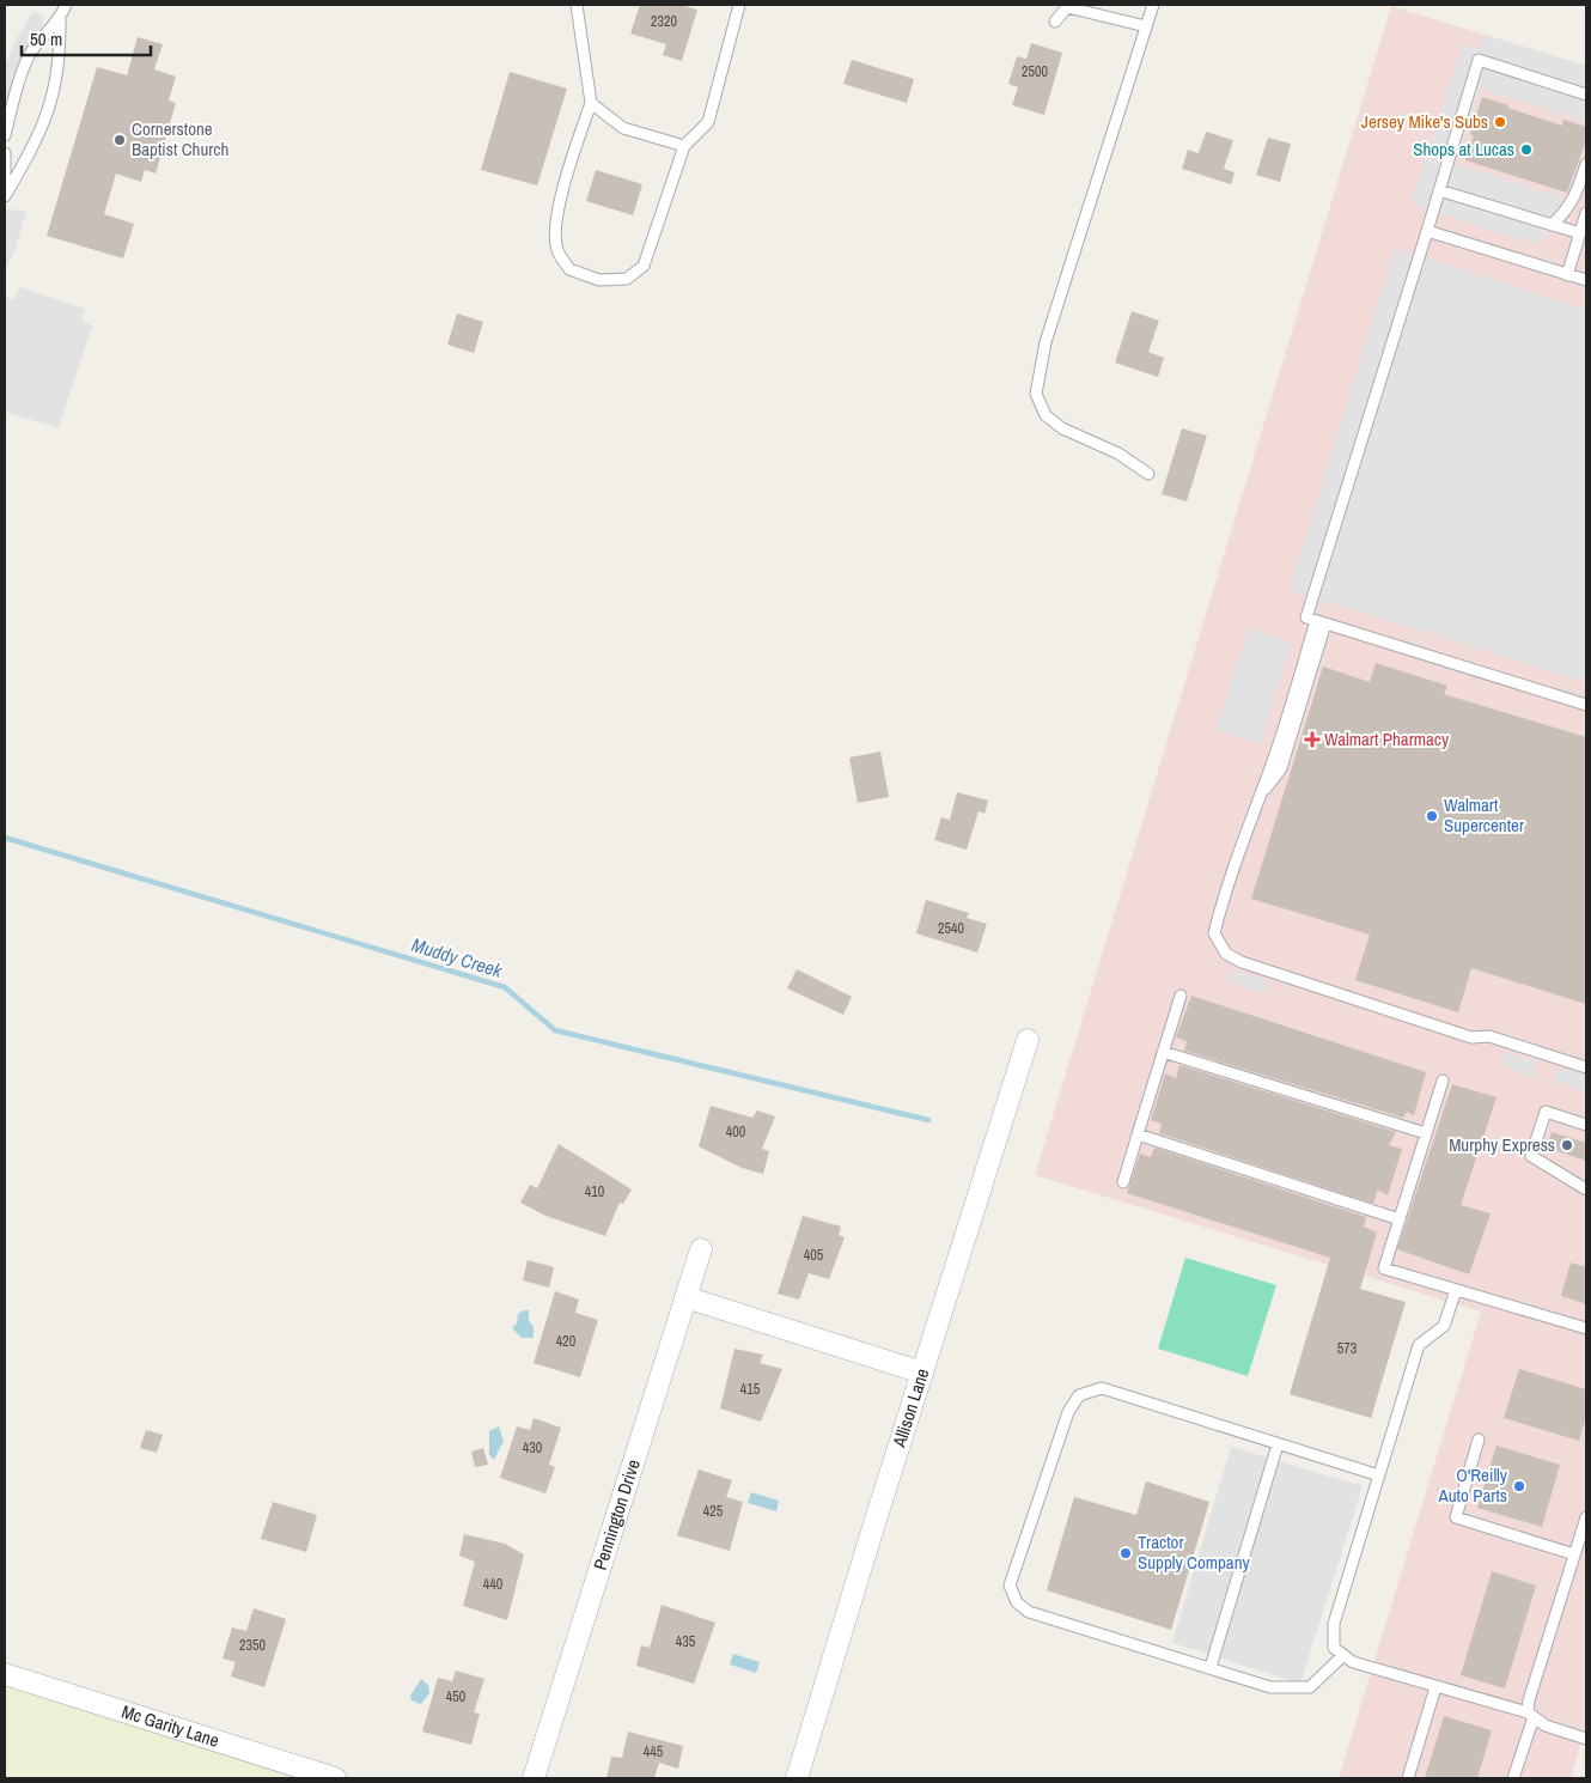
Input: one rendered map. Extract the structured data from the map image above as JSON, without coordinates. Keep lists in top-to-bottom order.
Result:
{
  "streets": {
    "street": ["Allison Lane", "Pennington Drive", "Mc Garity Lane"]
  },
  "water": ["Muddy Creek"],
  "places": {
    "other": [
      "Jersey Mike's Subs",
      "Cornerstone Baptist Church",
      "Shops at Lucas",
      "Walmart Supercenter",
      "Murphy Express",
      "O'Reilly Auto Parts",
      "Tractor Supply Company"
    ],
    "health": ["Walmart Pharmacy"]
  },
  "house_numbers": [
    "2320",
    "2500",
    "2540",
    "400",
    "410",
    "405",
    "420",
    "573",
    "415",
    "430",
    "425",
    "440",
    "435",
    "2350",
    "450",
    "445"
  ],
  "scale_bar": "50 m"
}
